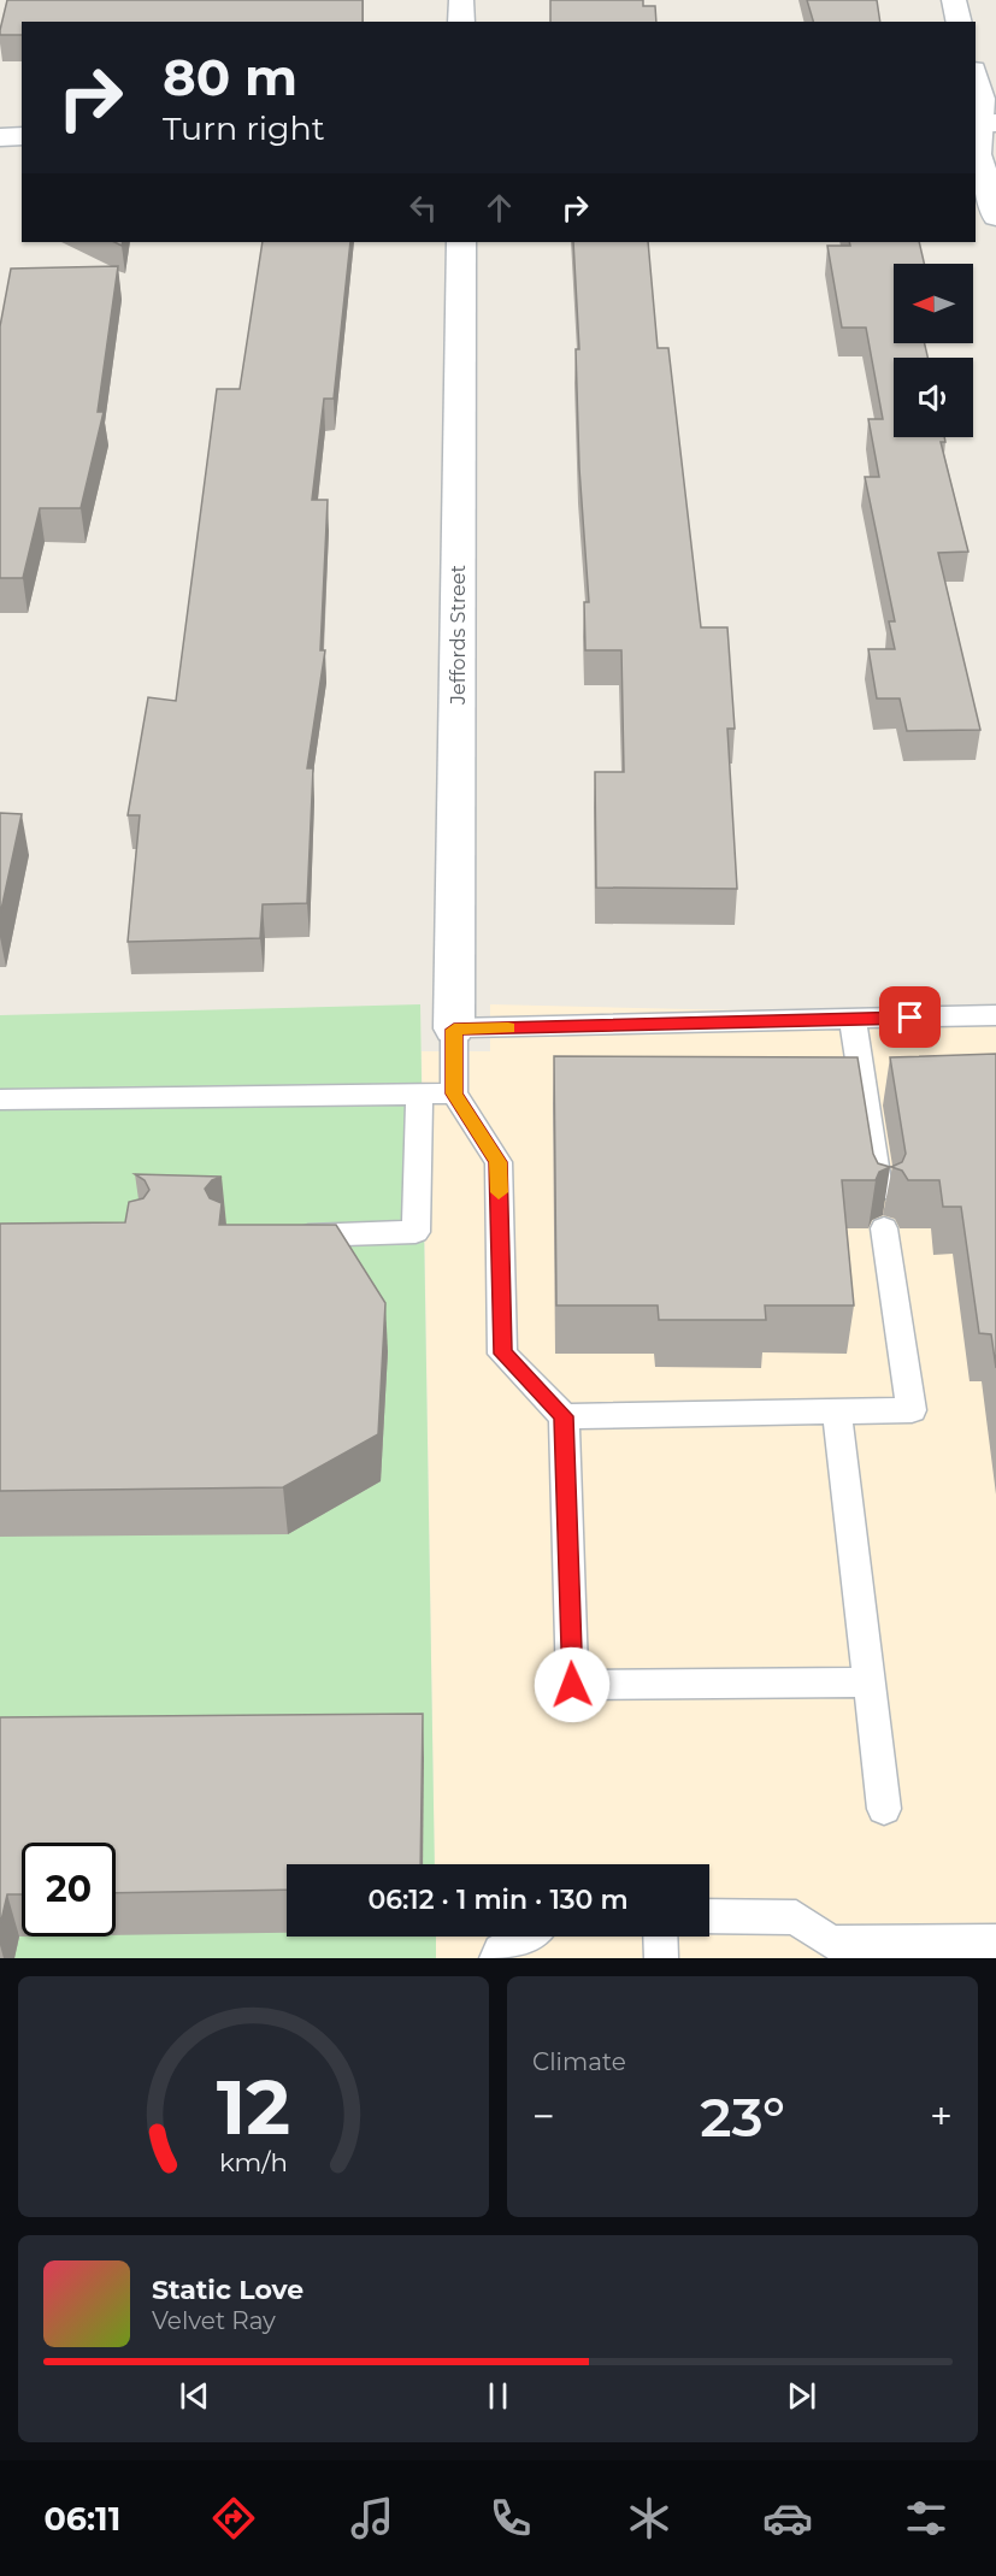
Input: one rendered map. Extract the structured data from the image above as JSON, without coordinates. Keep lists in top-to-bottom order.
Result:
{
  "streets": {
    "street": ["Jeffords Street"]
  },
  "north": "left",
  "page": {
    "turn": ["80 m", "Turn right"],
    "limit": "20",
    "trip": "06:12 · 1 min · 130 m",
    "tile": "Climate",
    "heat": ["−", "23°", "+"],
    "song": ["Static Love", "Velvet Ray"],
    "tabs": "06:11",
    "gauge": ["12", "km/h"]
  }
}
